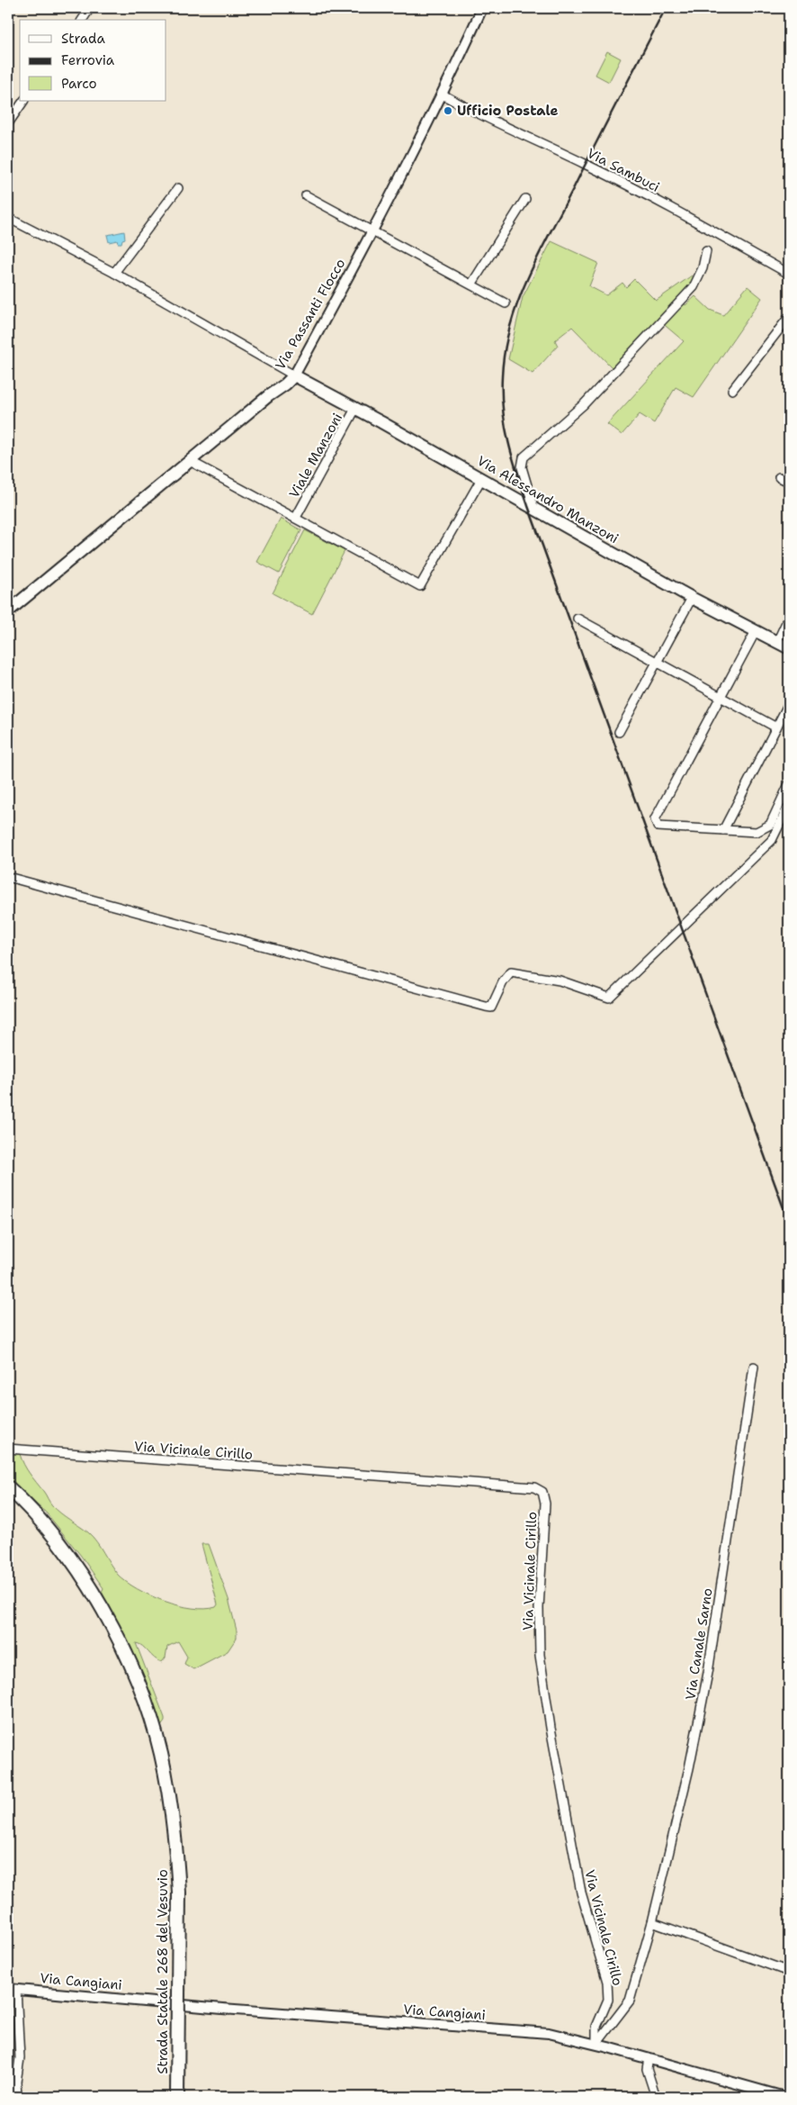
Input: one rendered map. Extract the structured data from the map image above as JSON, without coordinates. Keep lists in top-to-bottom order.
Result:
{
  "streets": {
    "highway": ["Strada Statale 268 del Vesuvio"],
    "main road": ["Via Passanti Flocco", "Via Alessandro Manzoni"],
    "street": [
      "Via Sambuci",
      "Viale Manzoni",
      "Via Vicinale Cirillo",
      "Via Canale Sarno",
      "Via Cangiani"
    ]
  },
  "crossings": [
    ["Via Sambuci", "Via Passanti Flocco"],
    ["Via Passanti Flocco", "Via Alessandro Manzoni"],
    ["Viale Manzoni", "Via Alessandro Manzoni"],
    ["Via Vicinale Cirillo", "Via Cangiani"]
  ],
  "places": ["Ufficio Postale"],
  "legend": ["Strada", "Ferrovia", "Parco"]
}
